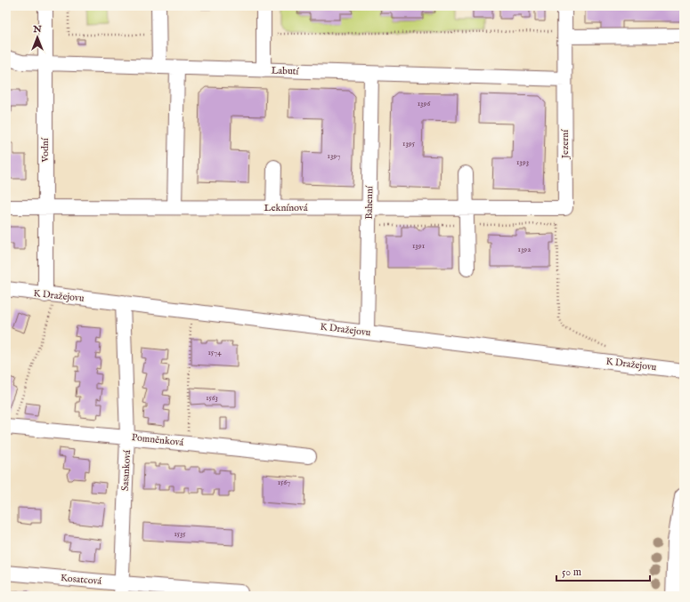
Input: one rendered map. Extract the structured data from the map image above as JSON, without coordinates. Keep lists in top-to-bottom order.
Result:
{
  "streets": {
    "street": [
      "Labutí",
      "Jezerní",
      "Vodní",
      "Bahenní",
      "Leknínová",
      "K Dražejovu",
      "Pomněnková",
      "Sasanková",
      "Kosatcová"
    ]
  },
  "crossings": [
    ["Labutí", "Jezerní"],
    ["Labutí", "Vodní"],
    ["Labutí", "Bahenní"],
    ["Jezerní", "Leknínová"],
    ["Vodní", "Leknínová"],
    ["Vodní", "K Dražejovu"],
    ["Bahenní", "Leknínová"],
    ["Bahenní", "K Dražejovu"],
    ["K Dražejovu", "Sasanková"],
    ["Pomněnková", "Sasanková"],
    ["Sasanková", "Kosatcová"]
  ],
  "house_numbers": [
    "1396",
    "1395",
    "1397",
    "1393",
    "1391",
    "1392",
    "1574",
    "1563",
    "1567",
    "1535"
  ],
  "scale_bar": "50 m",
  "north": "top"
}
